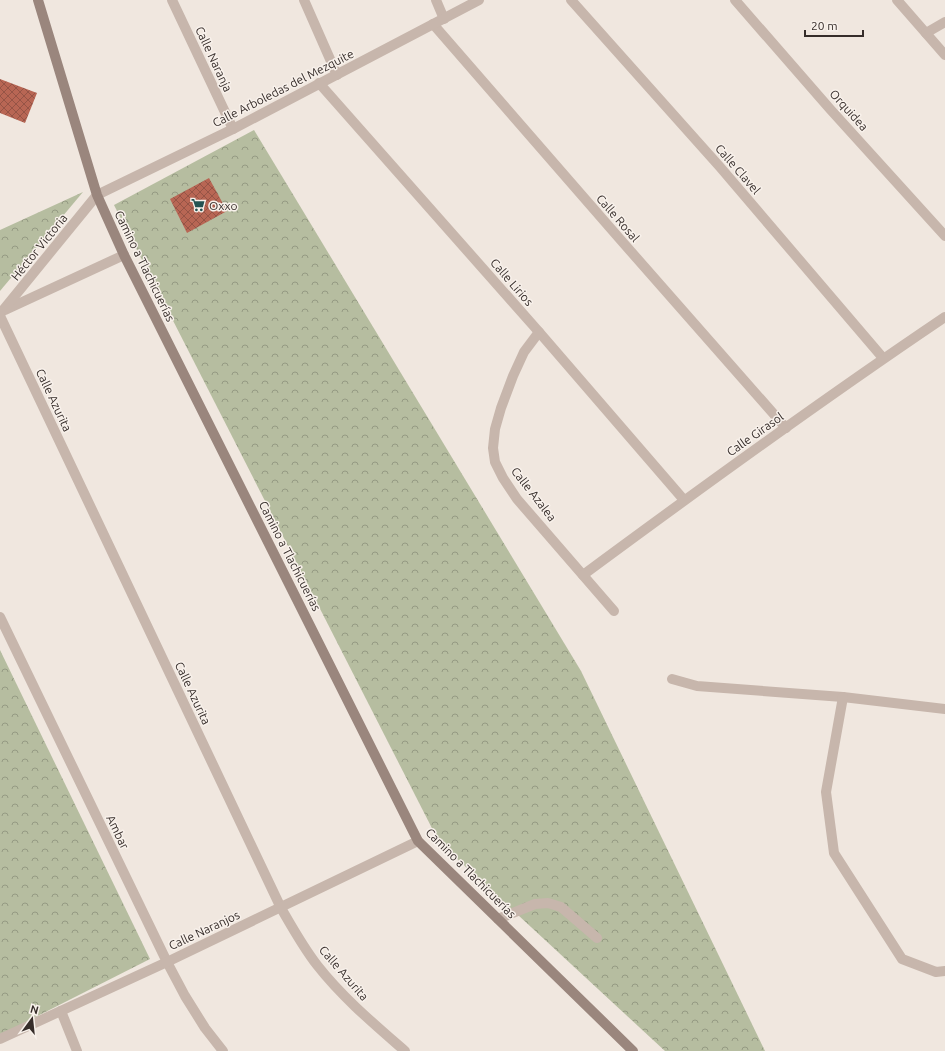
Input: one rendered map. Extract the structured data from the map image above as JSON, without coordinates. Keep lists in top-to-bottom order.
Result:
{
  "streets": {
    "street": [
      "Calle Naranja",
      "Calle Arboledas del Mezquite",
      "Orquidea",
      "Calle Clavel",
      "Calle Rosal",
      "Héctor Victoria",
      "Camino a Tlachicuerías",
      "Calle Lirios",
      "Calle Azurita",
      "Calle Girasol",
      "Calle Azalea",
      "Ambar",
      "Calle Naranjos"
    ]
  },
  "crossings": [
    ["Calle Naranja", "Calle Arboledas del Mezquite"],
    ["Calle Arboledas del Mezquite", "Calle Rosal"],
    ["Calle Arboledas del Mezquite", "Héctor Victoria"],
    ["Calle Arboledas del Mezquite", "Camino a Tlachicuerías"],
    ["Calle Arboledas del Mezquite", "Calle Lirios"],
    ["Calle Clavel", "Calle Girasol"],
    ["Calle Rosal", "Calle Girasol"],
    ["Héctor Victoria", "Camino a Tlachicuerías"],
    ["Héctor Victoria", "Calle Azurita"],
    ["Camino a Tlachicuerías", "Calle Naranjos"],
    ["Calle Lirios", "Calle Girasol"],
    ["Calle Lirios", "Calle Azalea"],
    ["Calle Azurita", "Calle Naranjos"],
    ["Calle Girasol", "Calle Azalea"],
    ["Ambar", "Calle Naranjos"]
  ],
  "places": {
    "supermarket": ["Oxxo"]
  },
  "scale_bar": "20 m",
  "north": "top"
}
